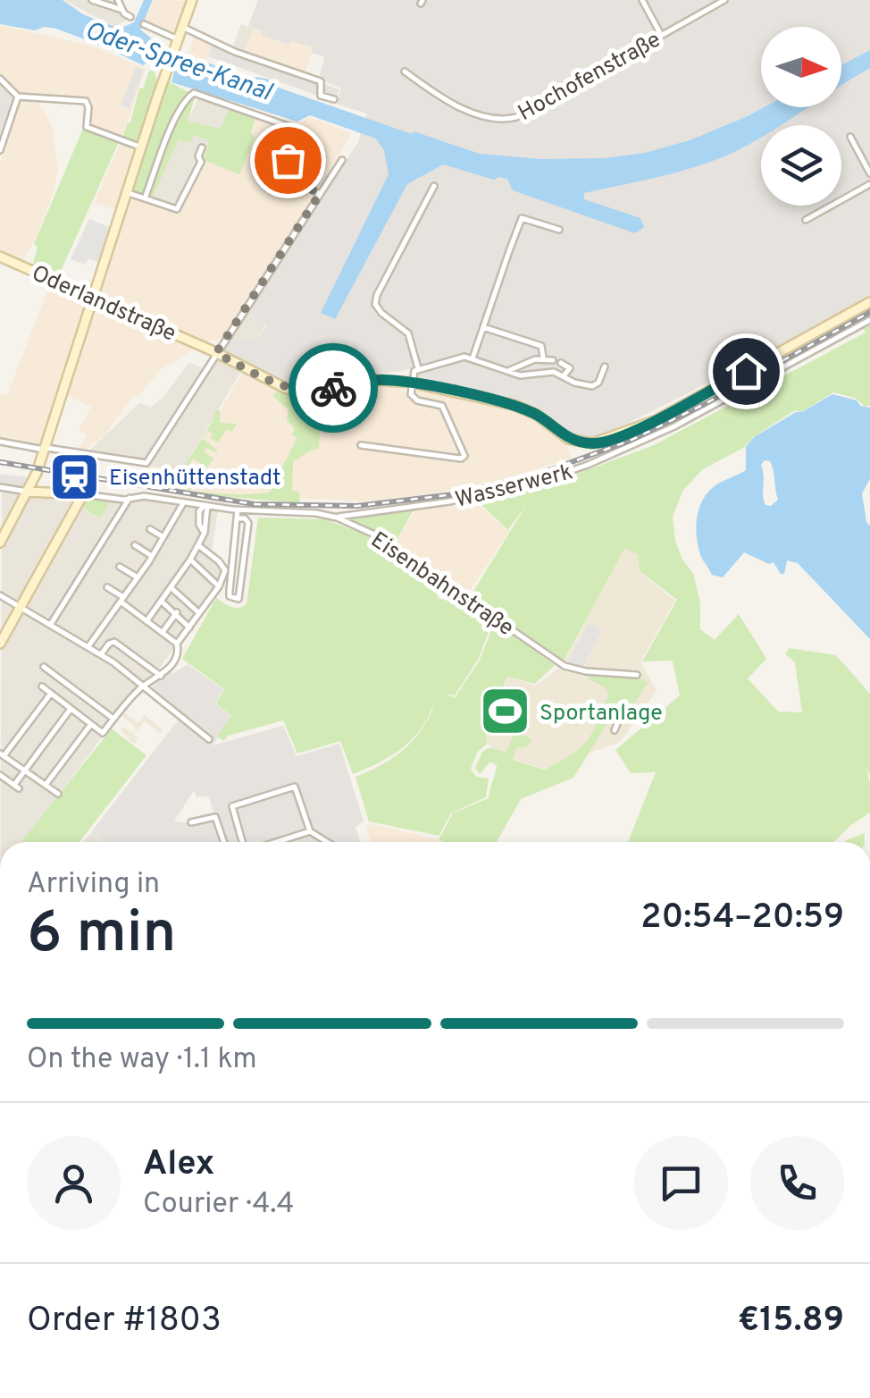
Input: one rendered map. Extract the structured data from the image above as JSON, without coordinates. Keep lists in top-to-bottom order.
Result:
{
  "streets": {
    "street": [
      "Hochofenstraße",
      "Oderlandstraße",
      "Wasserwerk",
      "Eisenbahnstraße"
    ]
  },
  "crossings": [
    ["Wasserwerk", "Eisenbahnstraße"]
  ],
  "water": ["Oder-Spree-Kanal"],
  "places": {
    "station": ["Eisenhüttenstadt"],
    "sports": ["Sportanlage"]
  },
  "north": "right",
  "page": {
    "heading": ["6 min", "Arriving in", "20:54–20:59"],
    "panel": [
      "Alex",
      "Courier · 4.4",
      "Order #1803",
      "€15.89"
    ],
    "bar": "On the way · 1.1 km"
  }
}
